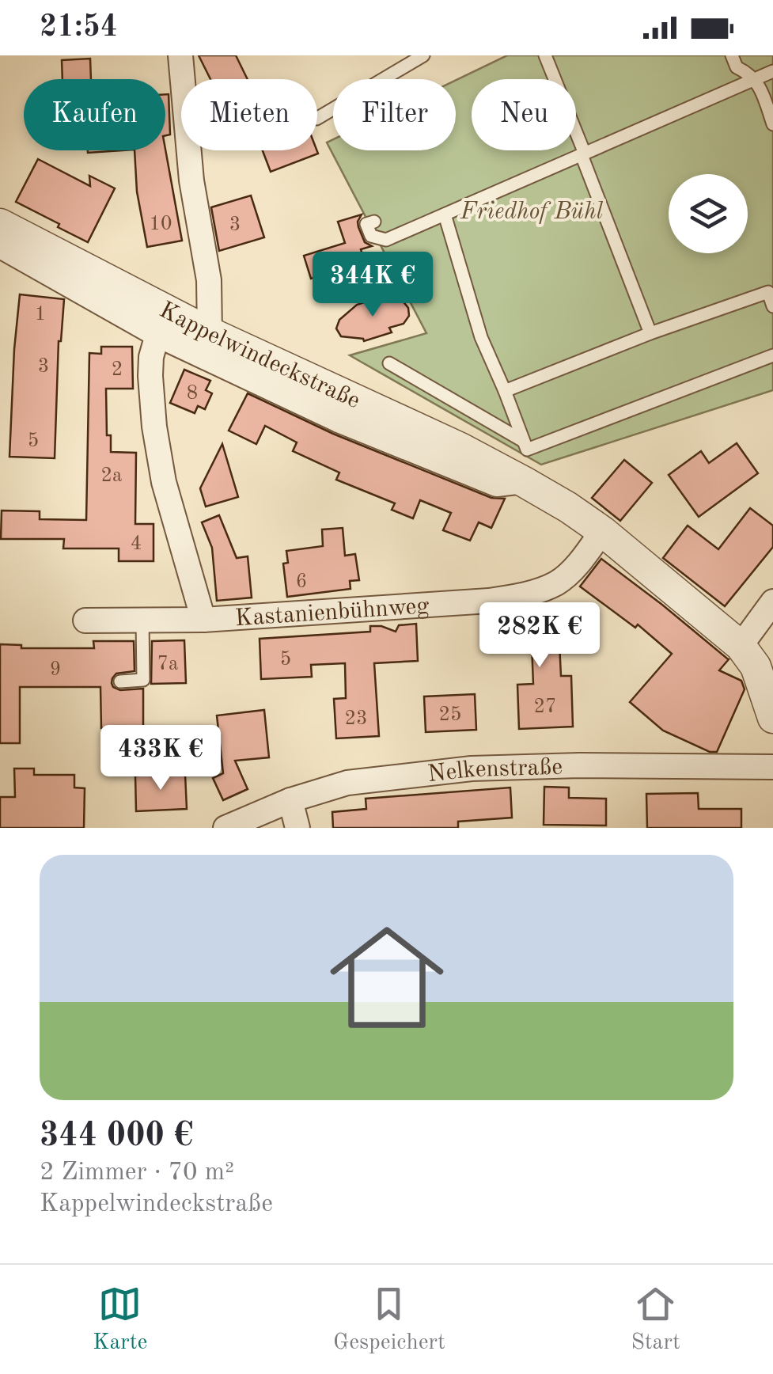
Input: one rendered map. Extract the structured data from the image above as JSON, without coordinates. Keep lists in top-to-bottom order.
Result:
{
  "streets": {
    "street": ["Kappelwindeckstraße", "Kastanienbühnweg", "Nelkenstraße"]
  },
  "crossings": [
    ["Kappelwindeckstraße", "Kastanienbühnweg"]
  ],
  "parks": ["Friedhof Bühl"],
  "house_numbers": [
    "10",
    "3",
    "1",
    "3",
    "2",
    "8",
    "5",
    "2a",
    "4",
    "6",
    "5",
    "7a",
    "9",
    "27",
    "25",
    "23"
  ],
  "page": {
    "status": "21:54",
    "chip": [
      "Kaufen",
      "Mieten",
      "Filter",
      "Neu"
    ],
    "price": ["344K €", "282K €", "433K €"],
    "list": [
      {
        "name": "344 000 €",
        "note": "2 Zimmer · 70 m² · Kappelwindeckstraße"
      }
    ],
    "tabs": ["Karte", "Gespeichert", "Start"]
  }
}
